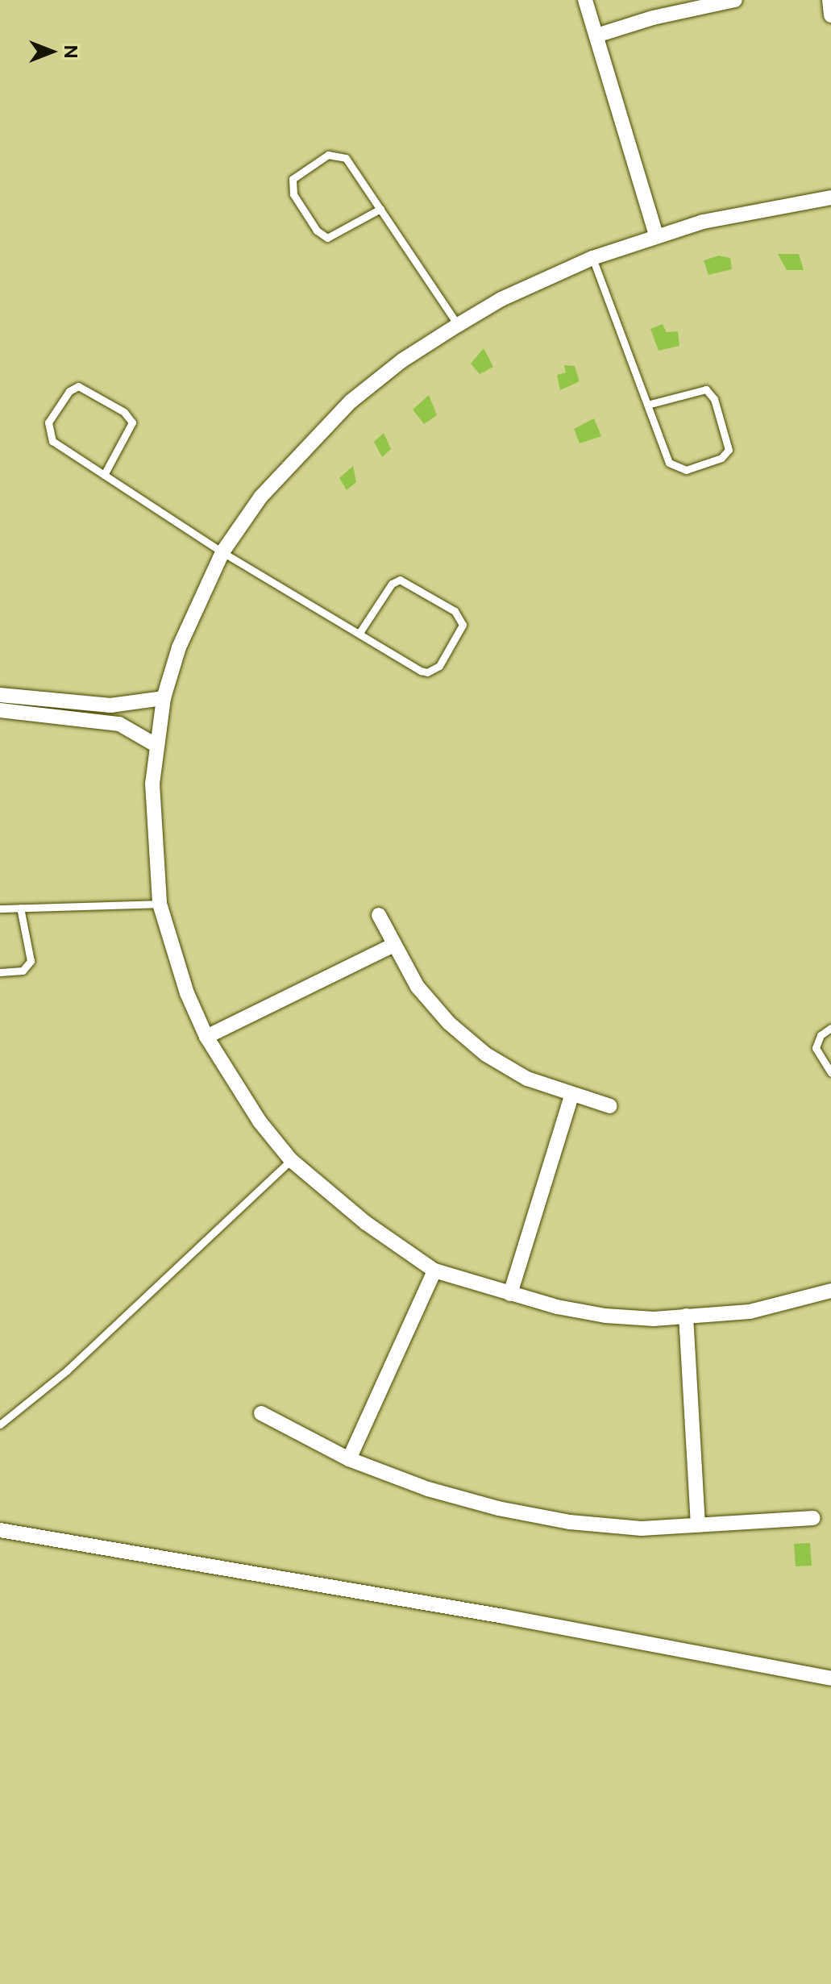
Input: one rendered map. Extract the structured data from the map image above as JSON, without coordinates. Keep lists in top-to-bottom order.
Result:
{
  "north": "right"
}
